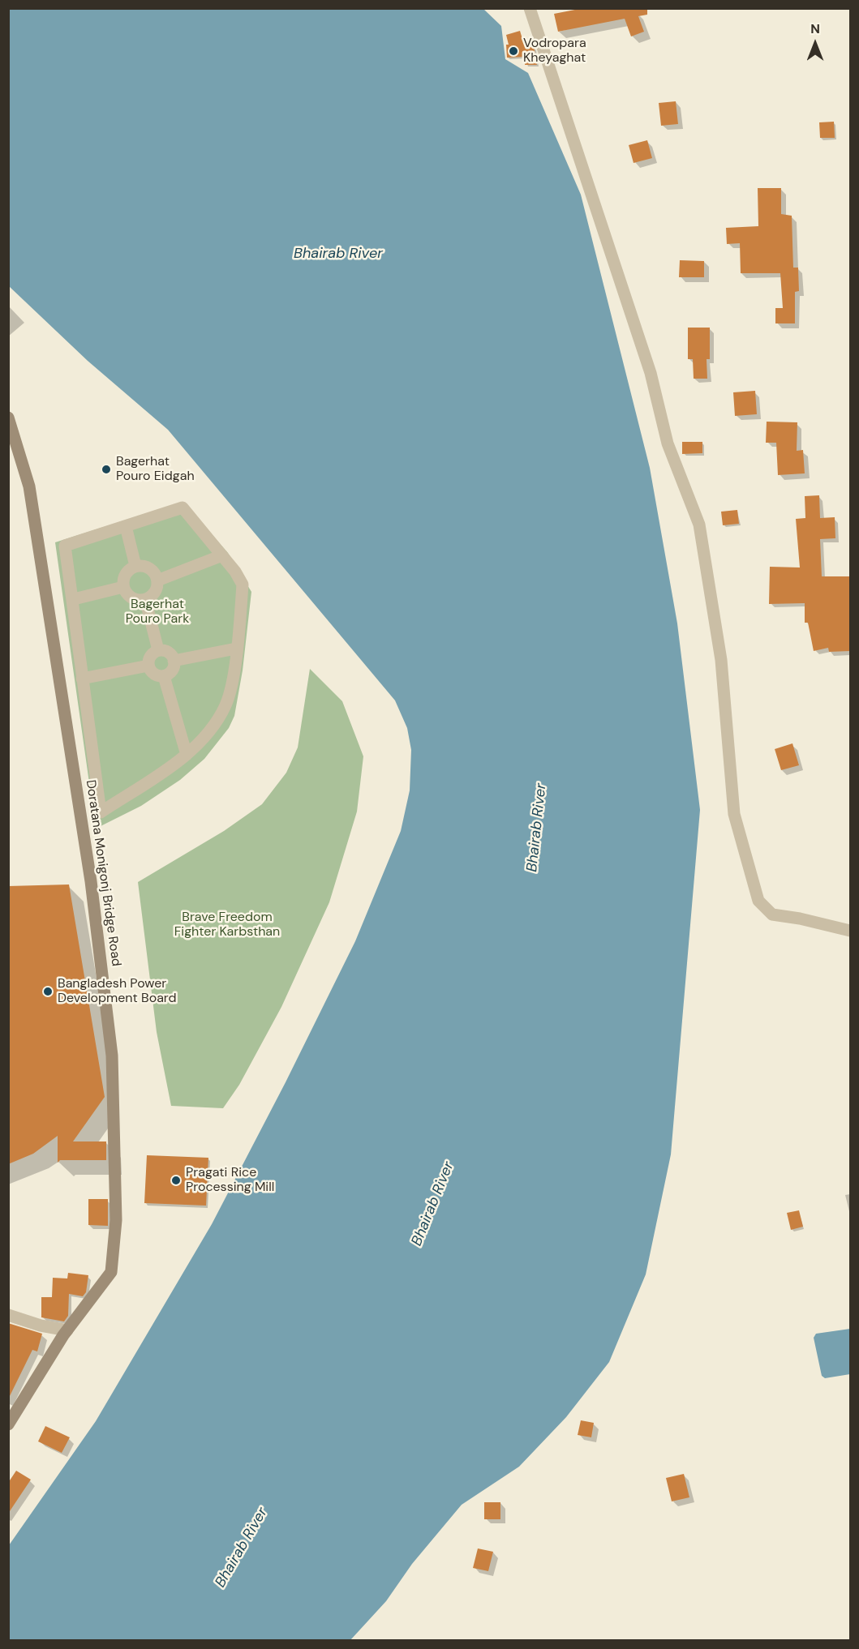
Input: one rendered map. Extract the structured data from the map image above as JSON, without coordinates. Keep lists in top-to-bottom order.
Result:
{
  "streets": {
    "main road": ["Doratana Monigonj Bridge Road"]
  },
  "water": ["Bhairab River"],
  "parks": ["Bagerhat Pouro Park", "Brave Freedom Fighter Karbsthan"],
  "places": [
    "Vodropara Kheyaghat",
    "Bagerhat Pouro Eidgah",
    "Bangladesh Power Development Board",
    "Pragati Rice Processing Mill"
  ],
  "north": "top"
}
